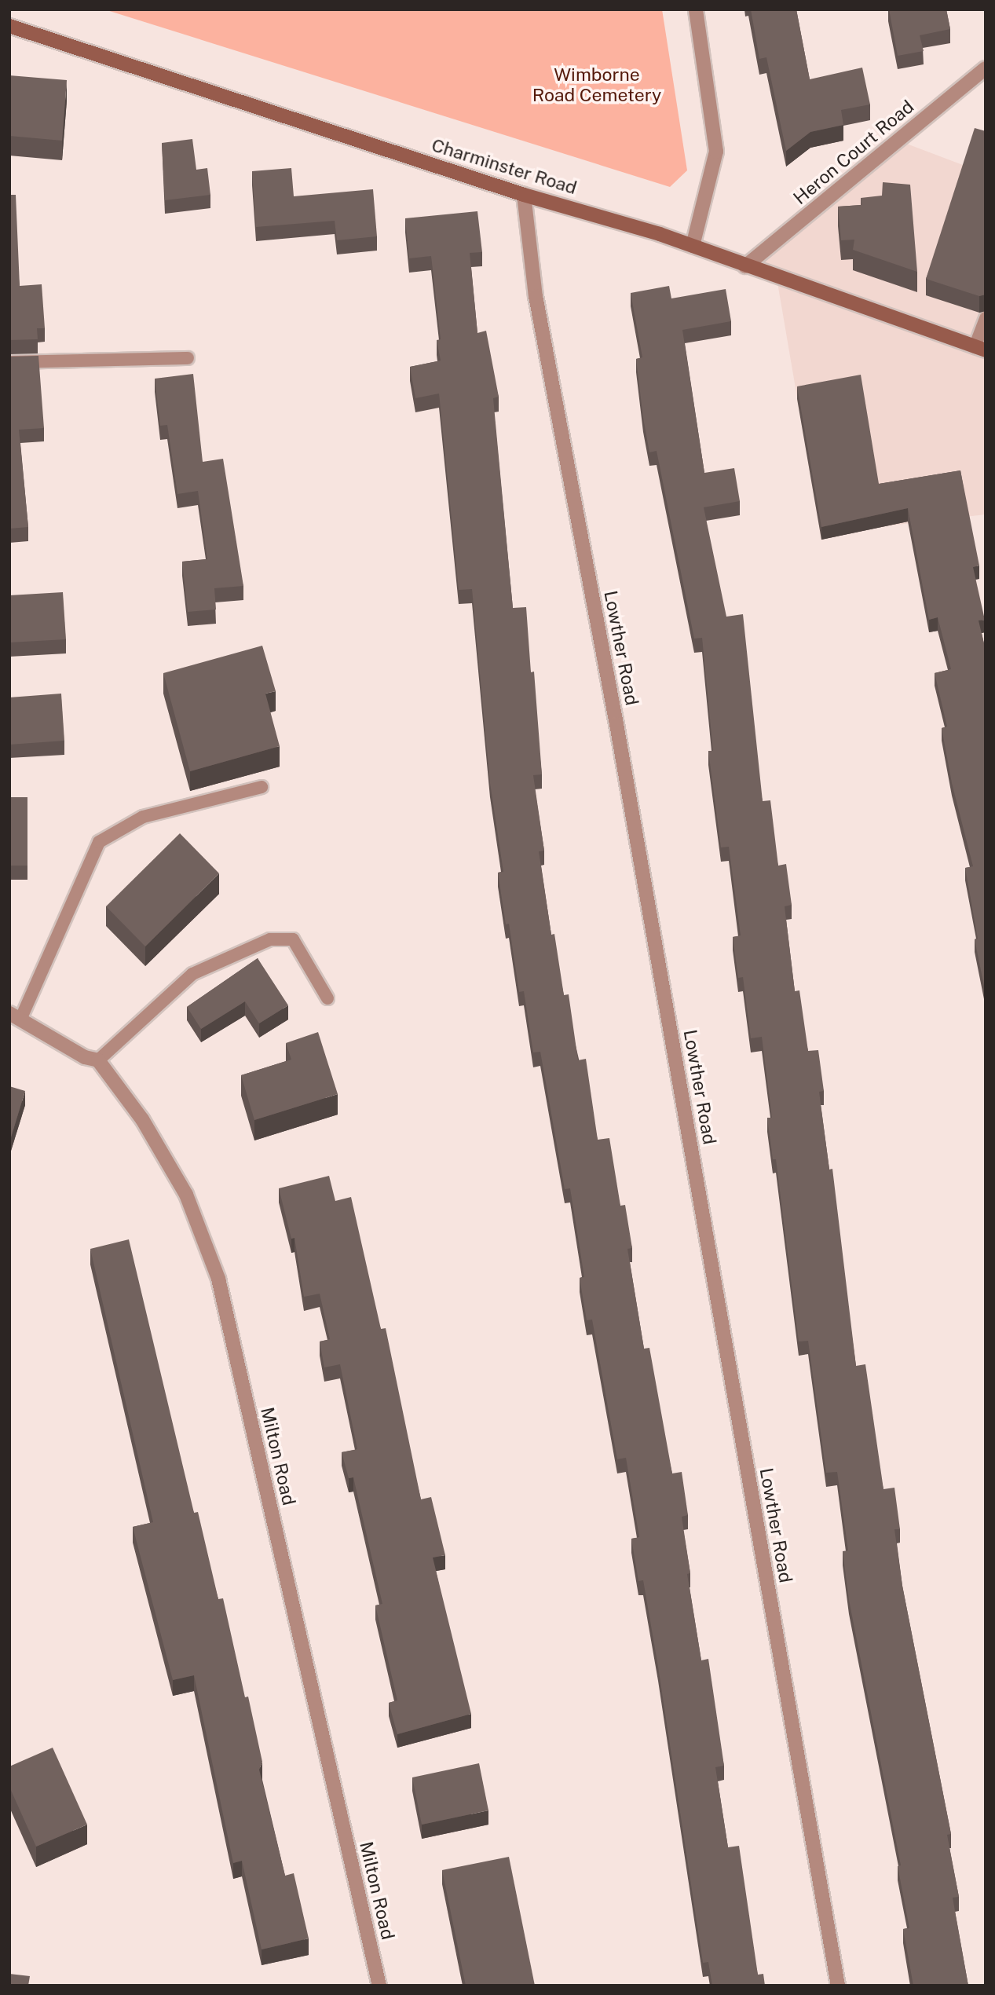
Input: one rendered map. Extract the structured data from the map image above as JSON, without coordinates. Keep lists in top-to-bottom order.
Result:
{
  "streets": {
    "main road": ["Charminster Road"],
    "street": ["Heron Court Road", "Lowther Road", "Milton Road"]
  },
  "crossings": [
    ["Heron Court Road", "Charminster Road"],
    ["Charminster Road", "Lowther Road"]
  ],
  "parks": ["Wimborne Road Cemetery"]
}
